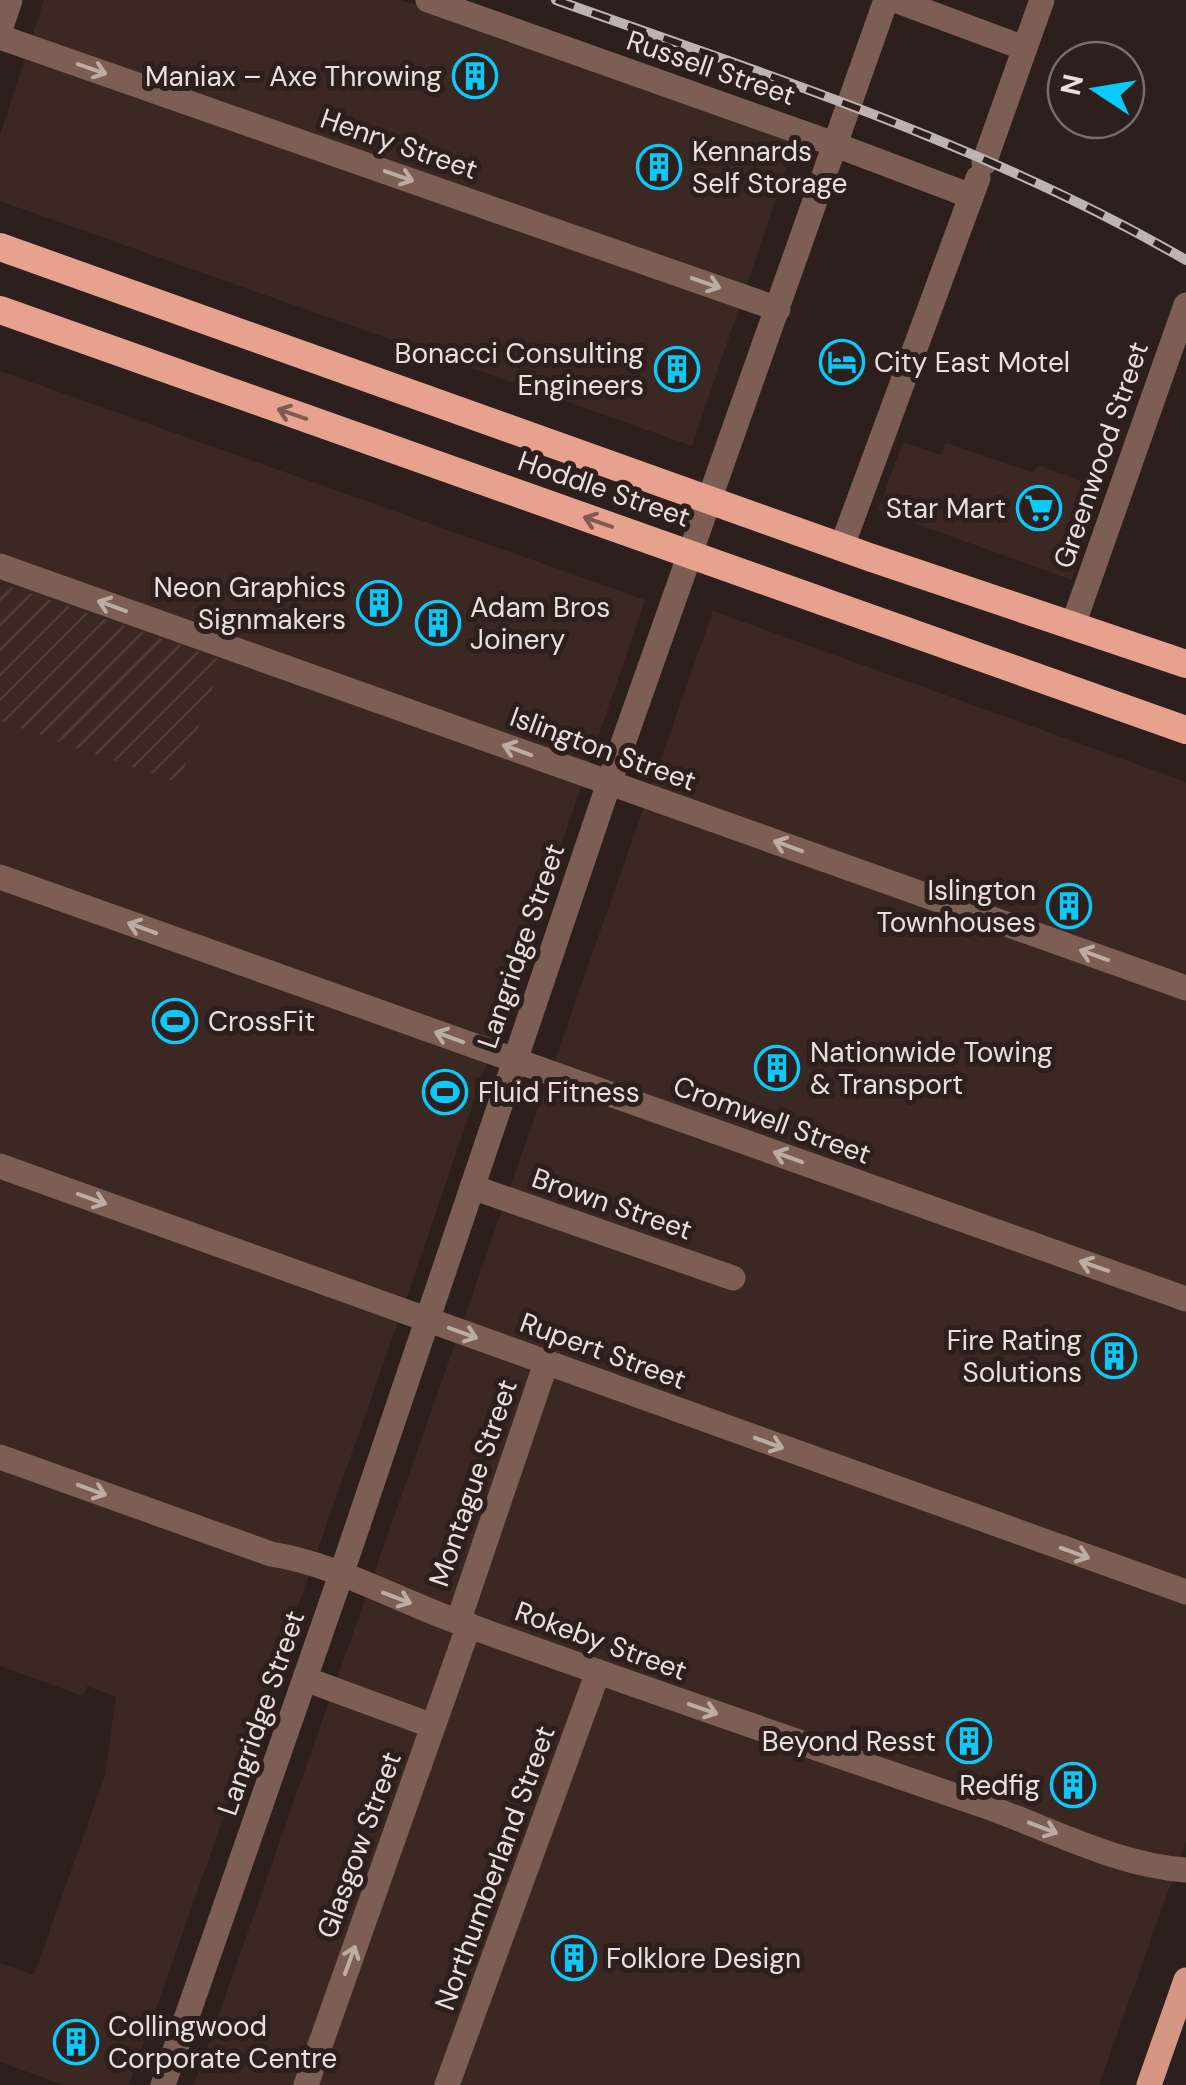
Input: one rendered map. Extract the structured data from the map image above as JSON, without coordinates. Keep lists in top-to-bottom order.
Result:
{
  "streets": {
    "highway": ["Hoddle Street"],
    "street": [
      "Russell Street",
      "Henry Street",
      "Greenwood Street",
      "Islington Street",
      "Langridge Street",
      "Cromwell Street",
      "Brown Street",
      "Rupert Street",
      "Montague Street",
      "Rokeby Street",
      "Glasgow Street",
      "Northumberland Street"
    ]
  },
  "crossings": [
    ["Russell Street", "Langridge Street"],
    ["Henry Street", "Langridge Street"],
    ["Greenwood Street", "Hoddle Street"],
    ["Hoddle Street", "Langridge Street"],
    ["Islington Street", "Langridge Street"],
    ["Langridge Street", "Cromwell Street"],
    ["Langridge Street", "Brown Street"],
    ["Langridge Street", "Rupert Street"],
    ["Langridge Street", "Rokeby Street"],
    ["Rupert Street", "Montague Street"],
    ["Montague Street", "Rokeby Street"],
    ["Montague Street", "Glasgow Street"],
    ["Rokeby Street", "Glasgow Street"],
    ["Rokeby Street", "Northumberland Street"]
  ],
  "one_way": [
    "Henry Street",
    "Islington Street",
    "Cromwell Street",
    "Rupert Street",
    "Rokeby Street",
    "Glasgow Street"
  ],
  "places": {
    "building": [
      "Maniax – Axe Throwing",
      "Kennards Self Storage",
      "Bonacci Consulting Engineers",
      "Neon Graphics Signmakers",
      "Adam Bros Joinery",
      "Islington Townhouses",
      "Nationwide Towing & Transport",
      "Fire Rating Solutions",
      "Beyond Resst",
      "Redfig",
      "Folklore Design",
      "Collingwood Corporate Centre"
    ],
    "hotel": ["City East Motel"],
    "supermarket": ["Star Mart"],
    "sports": ["CrossFit", "Fluid Fitness"]
  },
  "north": "left"
}
